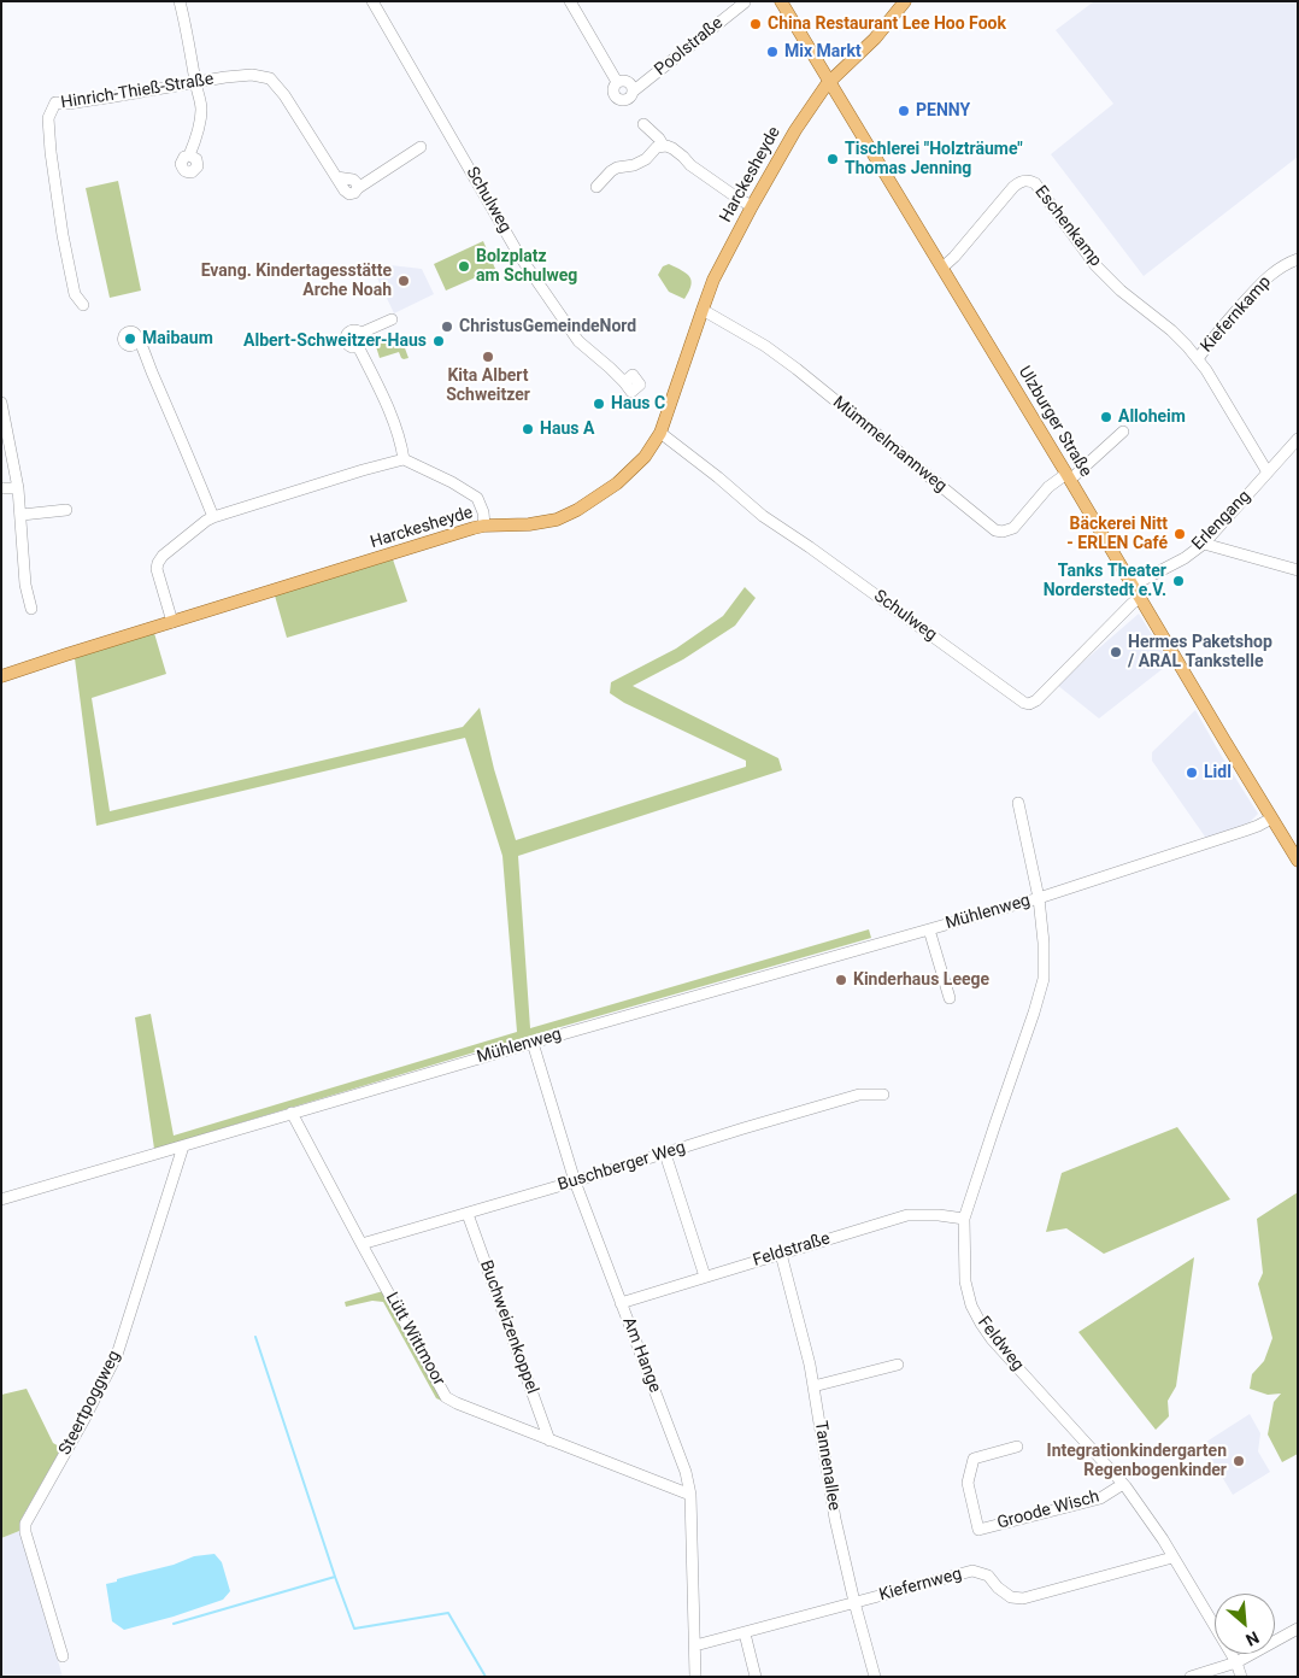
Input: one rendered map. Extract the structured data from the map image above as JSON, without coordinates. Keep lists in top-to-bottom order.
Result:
{
  "streets": {
    "main road": ["Harckesheyde", "Ulzburger Straße"],
    "street": [
      "Poolstraße",
      "Hinrich-Thieß-Straße",
      "Schulweg",
      "Eschenkamp",
      "Kiefernkamp",
      "Mümmelmannweg",
      "Erlengang",
      "Mühlenweg",
      "Buschberger Weg",
      "Feldstraße",
      "Buchweizenkoppel",
      "Lütt Wittmoor",
      "Feldweg",
      "Am Hange",
      "Steertpoggweg",
      "Tannenallee",
      "Groode Wisch",
      "Kiefernweg"
    ]
  },
  "crossings": [
    ["Harckesheyde", "Schulweg"],
    ["Harckesheyde", "Ulzburger Straße"],
    ["Harckesheyde", "Mümmelmannweg"],
    ["Schulweg", "Ulzburger Straße"],
    ["Eschenkamp", "Kiefernkamp"],
    ["Eschenkamp", "Ulzburger Straße"],
    ["Kiefernkamp", "Erlengang"],
    ["Ulzburger Straße", "Mümmelmannweg"],
    ["Ulzburger Straße", "Erlengang"],
    ["Ulzburger Straße", "Mühlenweg"],
    ["Mühlenweg", "Lütt Wittmoor"],
    ["Mühlenweg", "Feldweg"],
    ["Mühlenweg", "Am Hange"],
    ["Mühlenweg", "Steertpoggweg"],
    ["Buschberger Weg", "Buchweizenkoppel"],
    ["Buschberger Weg", "Lütt Wittmoor"],
    ["Buschberger Weg", "Am Hange"],
    ["Feldstraße", "Feldweg"],
    ["Feldstraße", "Am Hange"],
    ["Feldstraße", "Tannenallee"],
    ["Buchweizenkoppel", "Lütt Wittmoor"],
    ["Lütt Wittmoor", "Am Hange"],
    ["Feldweg", "Groode Wisch"],
    ["Feldweg", "Kiefernweg"],
    ["Am Hange", "Kiefernweg"],
    ["Tannenallee", "Kiefernweg"]
  ],
  "places": [
    "China Restaurant Lee Hoo Fook",
    "Mix Markt",
    "PENNY",
    "Tischlerei \"Holzträume\" Thomas Jenning",
    "Bolzplatz am Schulweg",
    "Evang. Kindertagesstätte Arche Noah",
    "ChristusGemeindeNord",
    "Maibaum",
    "Albert-Schweitzer-Haus",
    "Kita Albert Schweitzer",
    "Haus C",
    "Alloheim",
    "Haus A",
    "Bäckerei Nitt - ERLEN Café",
    "Tanks Theater Norderstedt e.V.",
    "Hermes Paketshop / ARAL Tankstelle",
    "Lidl",
    "Kinderhaus Leege",
    "Integrationkindergarten Regenbogenkinder"
  ],
  "north": "bottom right"
}
